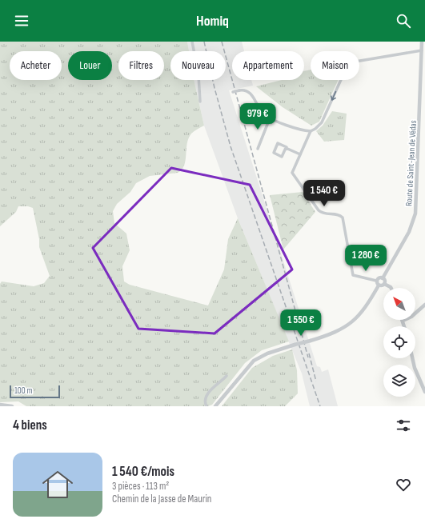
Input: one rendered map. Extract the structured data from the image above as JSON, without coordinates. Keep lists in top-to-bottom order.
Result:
{
  "streets": {
    "street": ["Route de Saint-Jean de Védas"]
  },
  "scale_bar": "100 m",
  "north": "top left",
  "page": {
    "header": "Homiq",
    "chip": [
      "Acheter",
      "Louer",
      "Filtres",
      "Nouveau",
      "Appartement",
      "Maison"
    ],
    "price": [
      "979 €",
      "1 540 €",
      "1 280 €",
      "1 550 €"
    ],
    "scale": "100 m",
    "heading": "4 biens",
    "list": [
      {
        "name": "1 540 €/mois",
        "note": "3 pièces · 113 m² · Chemin de la Jasse de Maurin"
      }
    ]
  }
}
